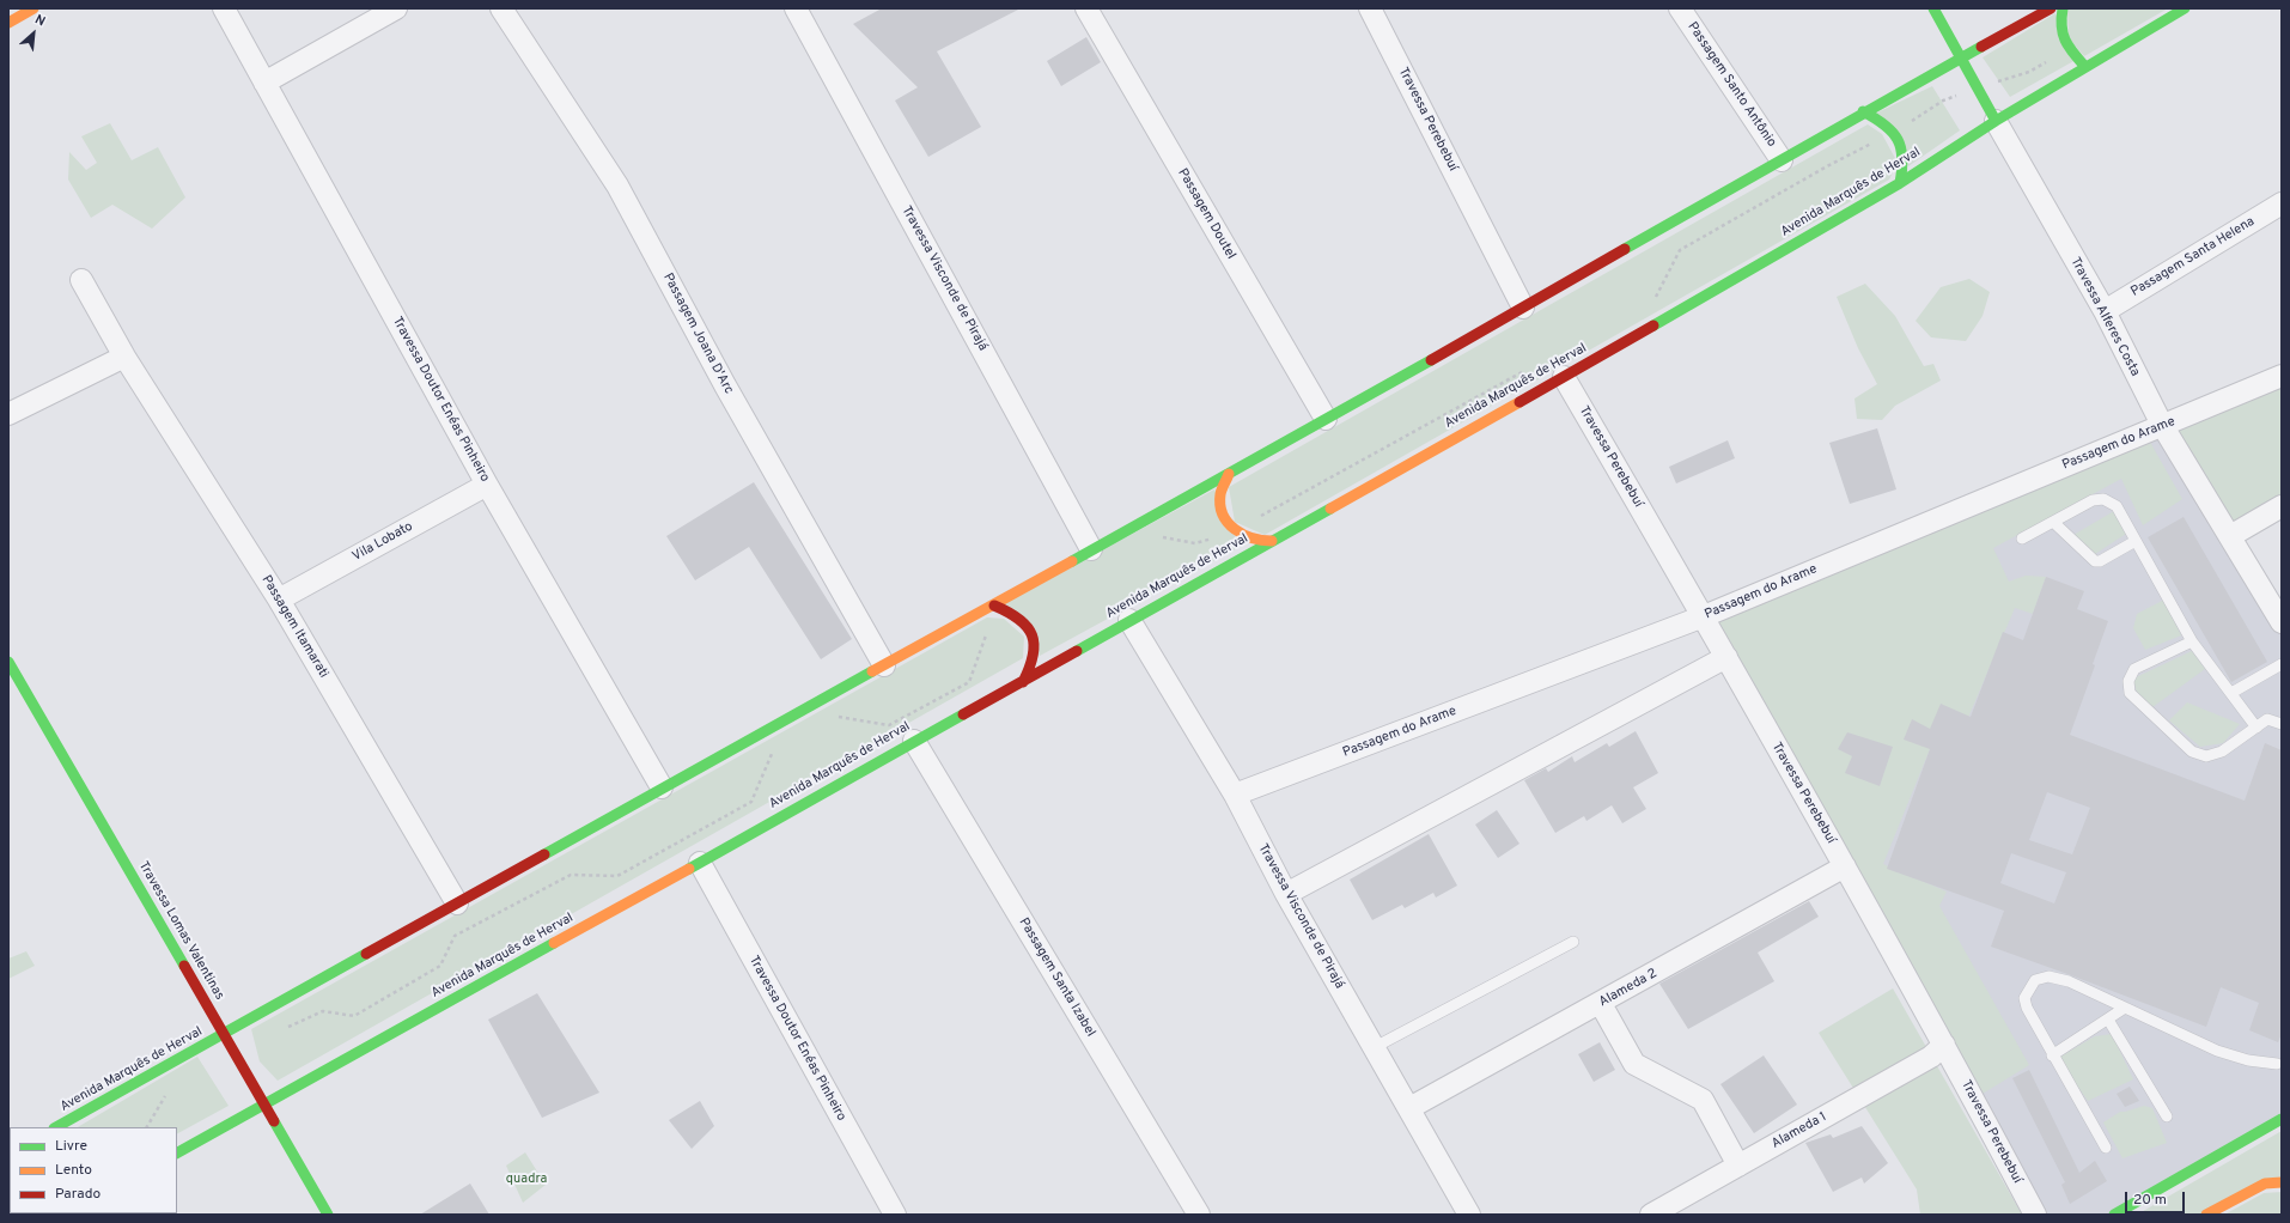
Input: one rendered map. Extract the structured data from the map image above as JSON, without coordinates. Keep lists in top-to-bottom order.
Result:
{
  "streets": {
    "main road": ["Avenida Marquês de Herval", "Travessa Alferes Costa", "Travessa Lomas Valentinas"],
    "street": [
      "Passagem Santo Antônio",
      "Travessa Perebebuí",
      "Passagem Doutel",
      "Passagem Santa Helena",
      "Travessa Visconde de Pirajá",
      "Passagem Joana D'Arc",
      "Travessa Doutor Enéas Pinheiro",
      "Passagem do Arame",
      "Vila Lobato",
      "Passagem Itamarati",
      "Passagem Santa Izabel",
      "Alameda 2",
      "Alameda 1"
    ]
  },
  "crossings": [
    ["Passagem Santo Antônio", "Avenida Marquês de Herval"],
    ["Travessa Perebebuí", "Avenida Marquês de Herval"],
    ["Travessa Perebebuí", "Passagem do Arame"],
    ["Travessa Perebebuí", "Alameda 2"],
    ["Travessa Perebebuí", "Alameda 1"],
    ["Avenida Marquês de Herval", "Passagem Doutel"],
    ["Avenida Marquês de Herval", "Travessa Visconde de Pirajá"],
    ["Avenida Marquês de Herval", "Travessa Alferes Costa"],
    ["Avenida Marquês de Herval", "Passagem Joana D'Arc"],
    ["Avenida Marquês de Herval", "Travessa Doutor Enéas Pinheiro"],
    ["Avenida Marquês de Herval", "Passagem Itamarati"],
    ["Avenida Marquês de Herval", "Travessa Lomas Valentinas"],
    ["Avenida Marquês de Herval", "Passagem Santa Izabel"],
    ["Passagem Santa Helena", "Travessa Alferes Costa"],
    ["Travessa Visconde de Pirajá", "Passagem do Arame"],
    ["Travessa Visconde de Pirajá", "Alameda 2"],
    ["Travessa Alferes Costa", "Passagem do Arame"],
    ["Travessa Doutor Enéas Pinheiro", "Vila Lobato"],
    ["Vila Lobato", "Passagem Itamarati"]
  ],
  "parks": ["quadra"],
  "legend": ["Livre", "Lento", "Parado"],
  "scale_bar": "20 m",
  "north": "top right"
}
